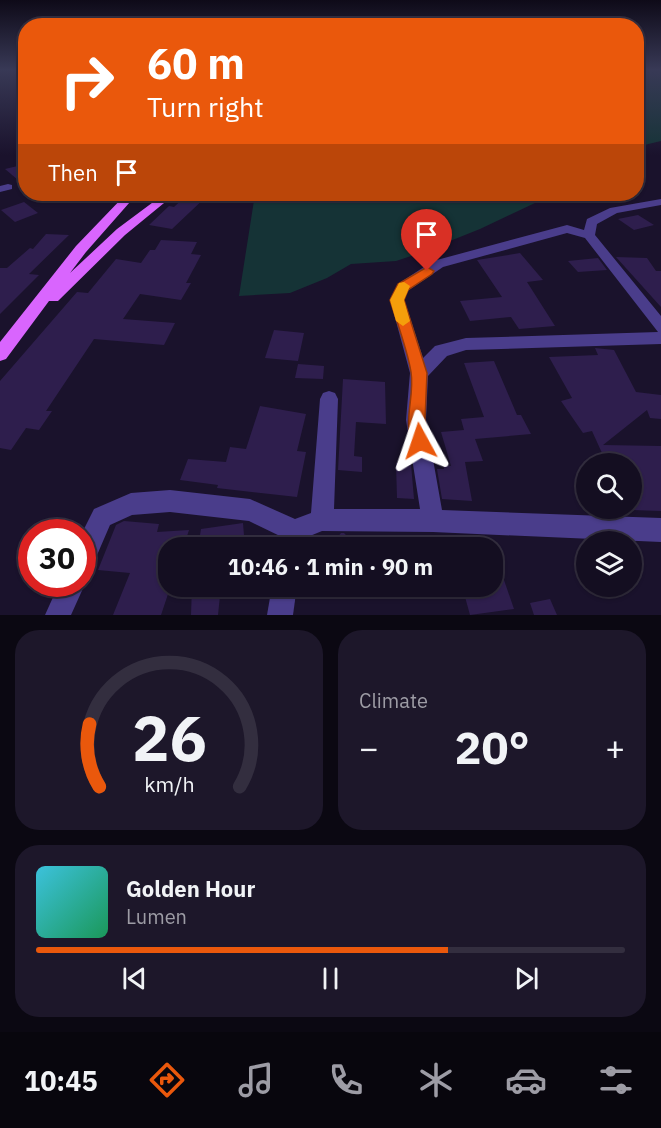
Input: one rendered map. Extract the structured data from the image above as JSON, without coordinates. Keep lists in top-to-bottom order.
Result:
{
  "page": {
    "turn": ["60 m", "Turn right"],
    "then": "Then",
    "limit": "30",
    "trip": "10:46 · 1 min · 90 m",
    "tile": "Climate",
    "heat": ["−", "20°", "+"],
    "song": ["Golden Hour", "Lumen"],
    "tabs": "10:45",
    "gauge": ["26", "km/h"]
  }
}
